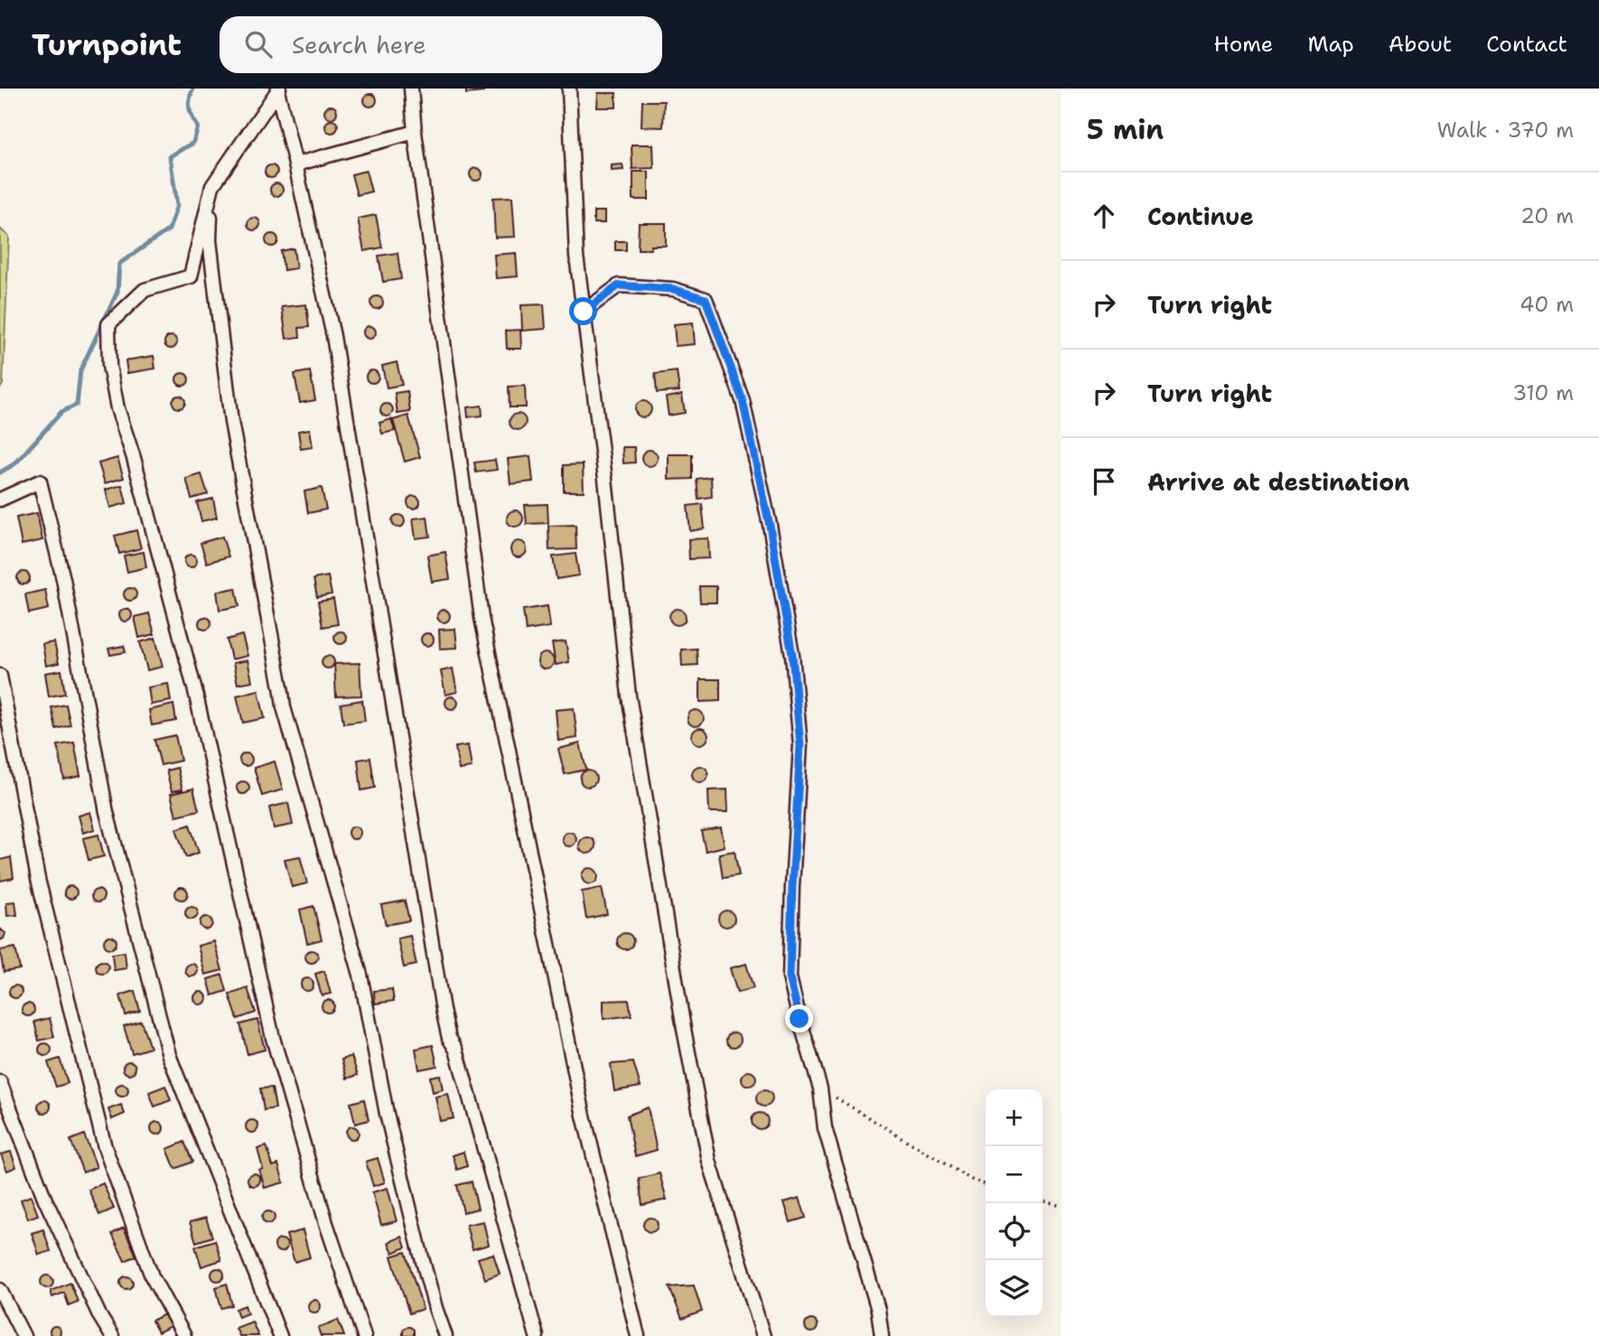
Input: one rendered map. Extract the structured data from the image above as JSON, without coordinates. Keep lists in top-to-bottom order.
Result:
{
  "page": {
    "header": "Turnpoint",
    "search": "Search here",
    "nav": [
      "Home",
      "Map",
      "About",
      "Contact"
    ],
    "heading": ["5 min", "Walk · 370 m"],
    "list": [
      ["Continue", "20 m"],
      ["Turn right", "40 m"],
      ["Turn right", "310 m"],
      "Arrive at destination"
    ],
    "map_buttons": ["+", "−"]
  }
}
